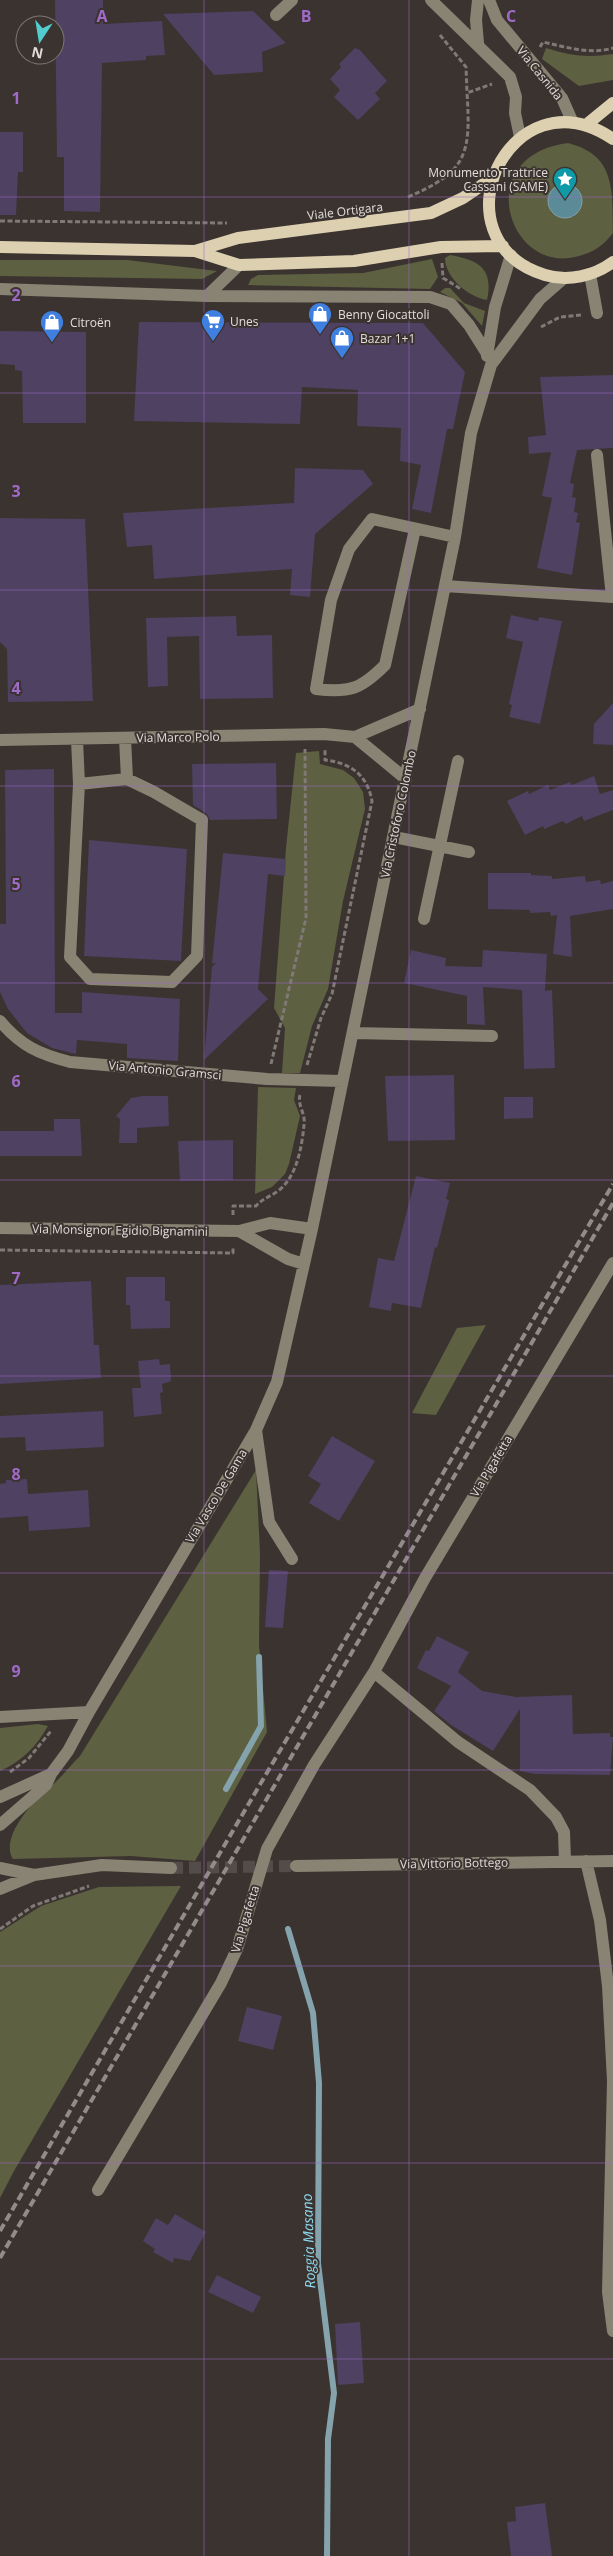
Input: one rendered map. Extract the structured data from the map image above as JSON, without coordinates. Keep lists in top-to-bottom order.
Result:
{
  "streets": {
    "main road": ["Viale Ortigara"],
    "street": [
      "Via Casnida",
      "Via Marco Polo",
      "Via Cristoforo Colombo",
      "Via Antonio Gramsci",
      "Via Monsignor Egidio Bignamini",
      "Via Pigafetta",
      "Via Vasco De Gama",
      "Via Vittorio Bottego"
    ]
  },
  "crossings": [
    ["Via Cristoforo Colombo", "Via Antonio Gramsci"],
    ["Via Cristoforo Colombo", "Via Monsignor Egidio Bignamini"],
    ["Via Cristoforo Colombo", "Via Vasco De Gama"]
  ],
  "water": ["Roggia Masano"],
  "places": {
    "place": ["Monumento Trattrice Cassani (SAME)"],
    "shop": ["Benny Giocattoli", "Citroën", "Bazar 1+1"],
    "supermarket": ["Unes"]
  },
  "north": "bottom",
  "grid": {
    "columns": ["A", "B", "C"],
    "rows": [
      "1",
      "2",
      "3",
      "4",
      "5",
      "6",
      "7",
      "8",
      "9"
    ]
  }
}
